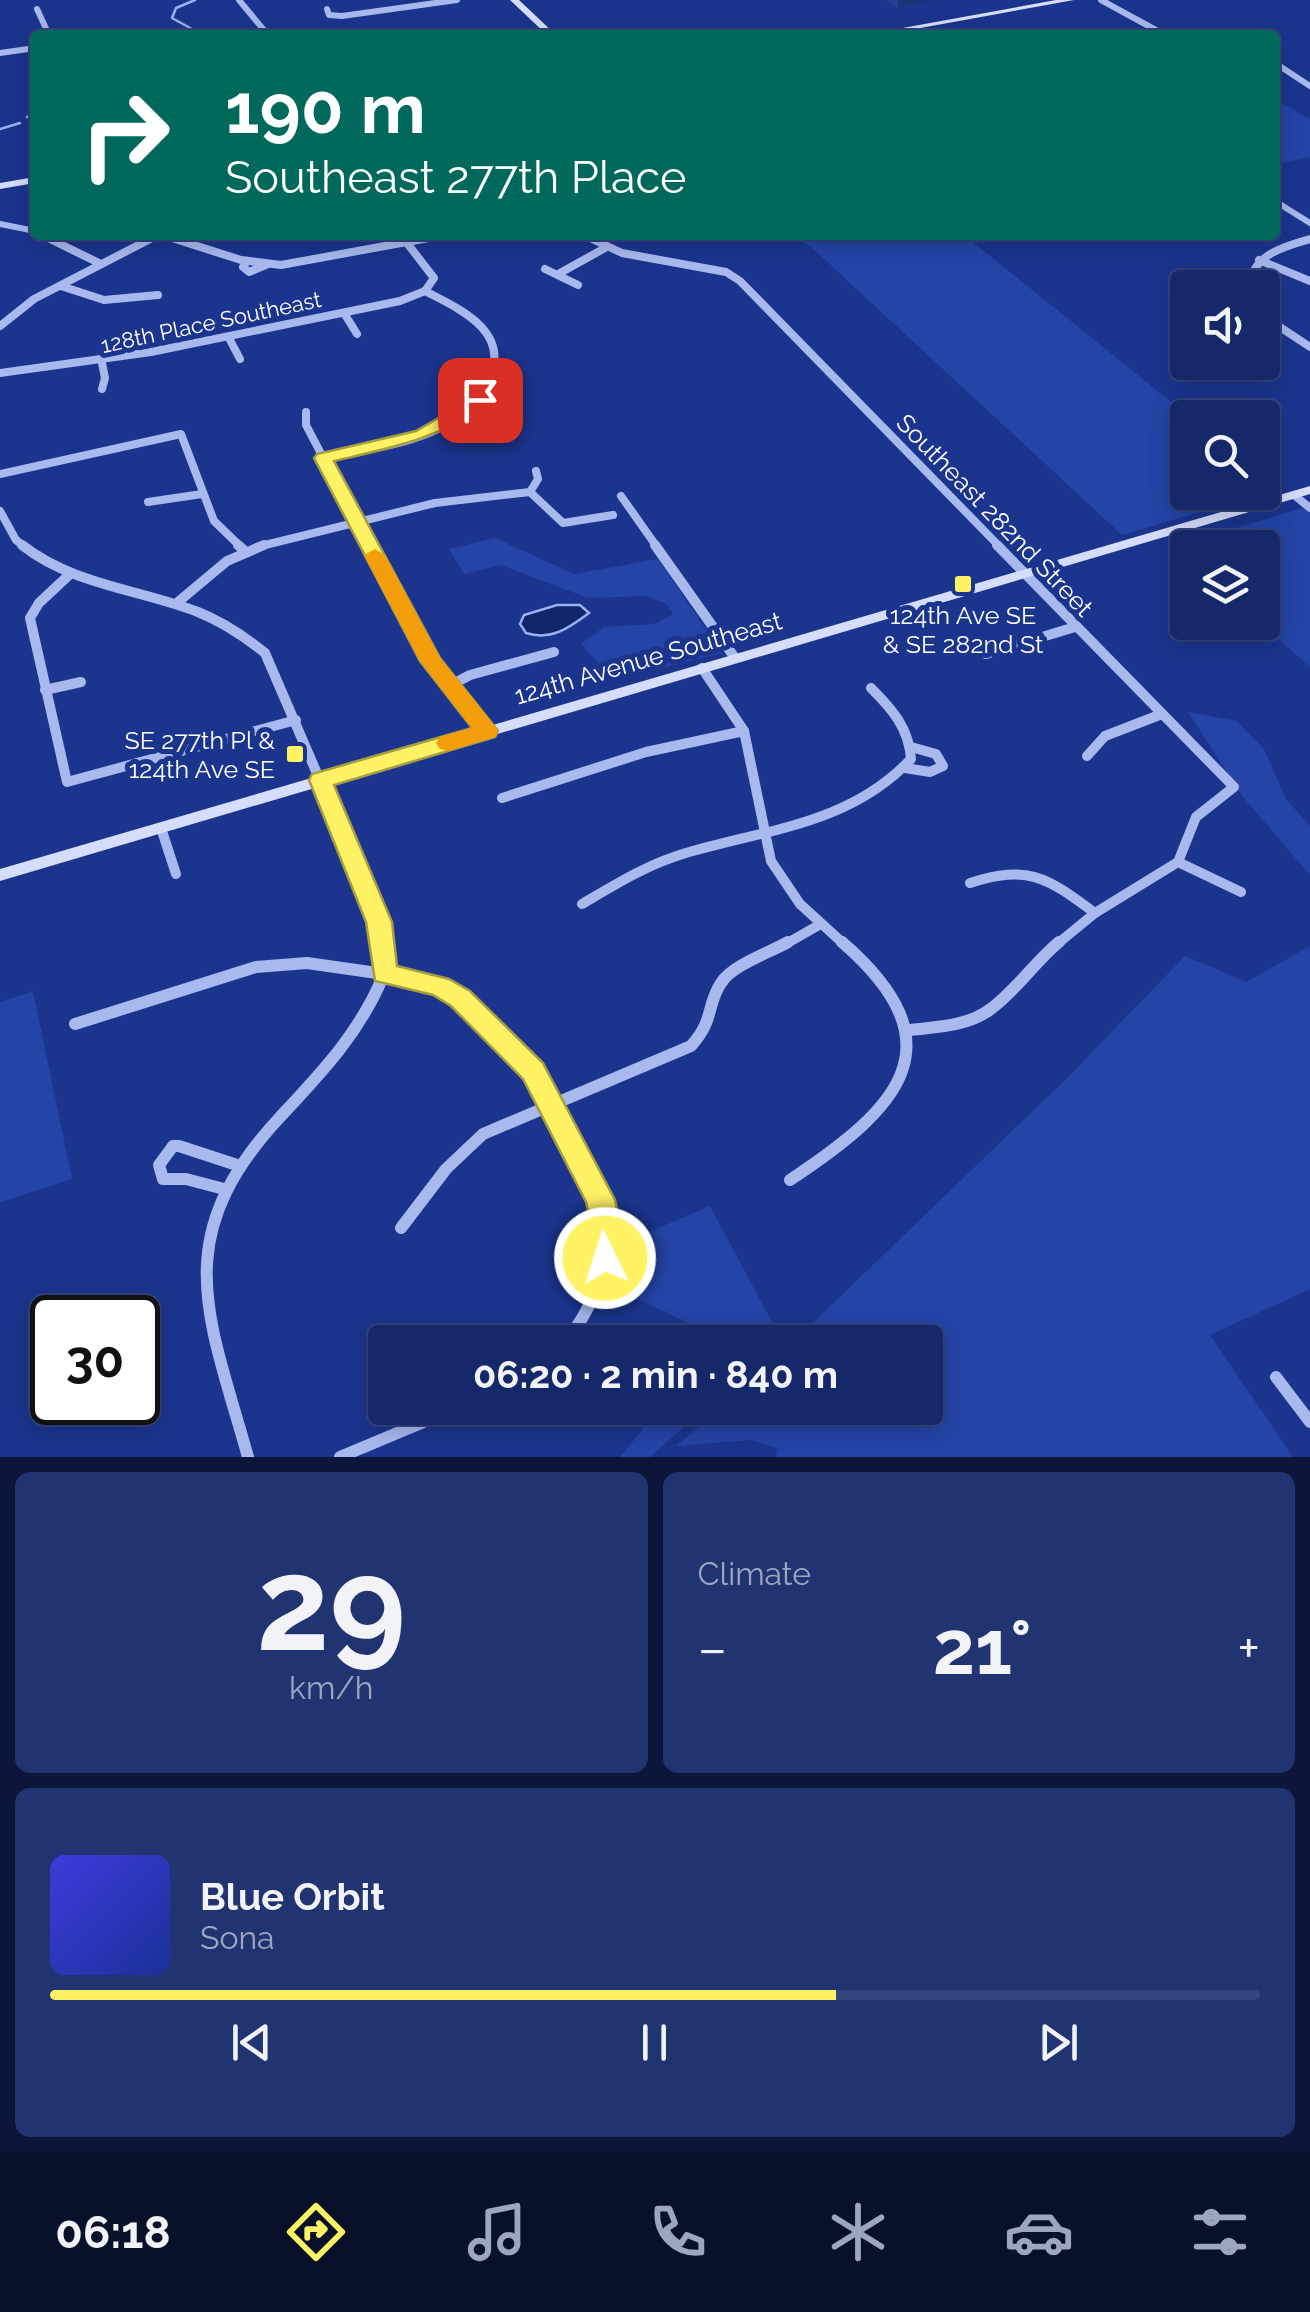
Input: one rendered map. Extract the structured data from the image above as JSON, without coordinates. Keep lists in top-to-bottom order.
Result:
{
  "streets": {
    "street": ["128th Place Southeast", "Southeast 282nd Street", "124th Avenue Southeast"]
  },
  "crossings": [
    ["Southeast 282nd Street", "124th Avenue Southeast"]
  ],
  "places": {
    "transit": ["124th Ave SE & SE 282nd St", "SE 277th Pl & 124th Ave SE"]
  },
  "page": {
    "turn": ["190 m", "Southeast 277th Place"],
    "limit": "30",
    "trip": "06:20 · 2 min · 840 m",
    "tile": [
      ["29", "km/h"],
      "Climate"
    ],
    "heat": ["−", "21°", "+"],
    "song": ["Blue Orbit", "Sona"],
    "tabs": "06:18"
  }
}
